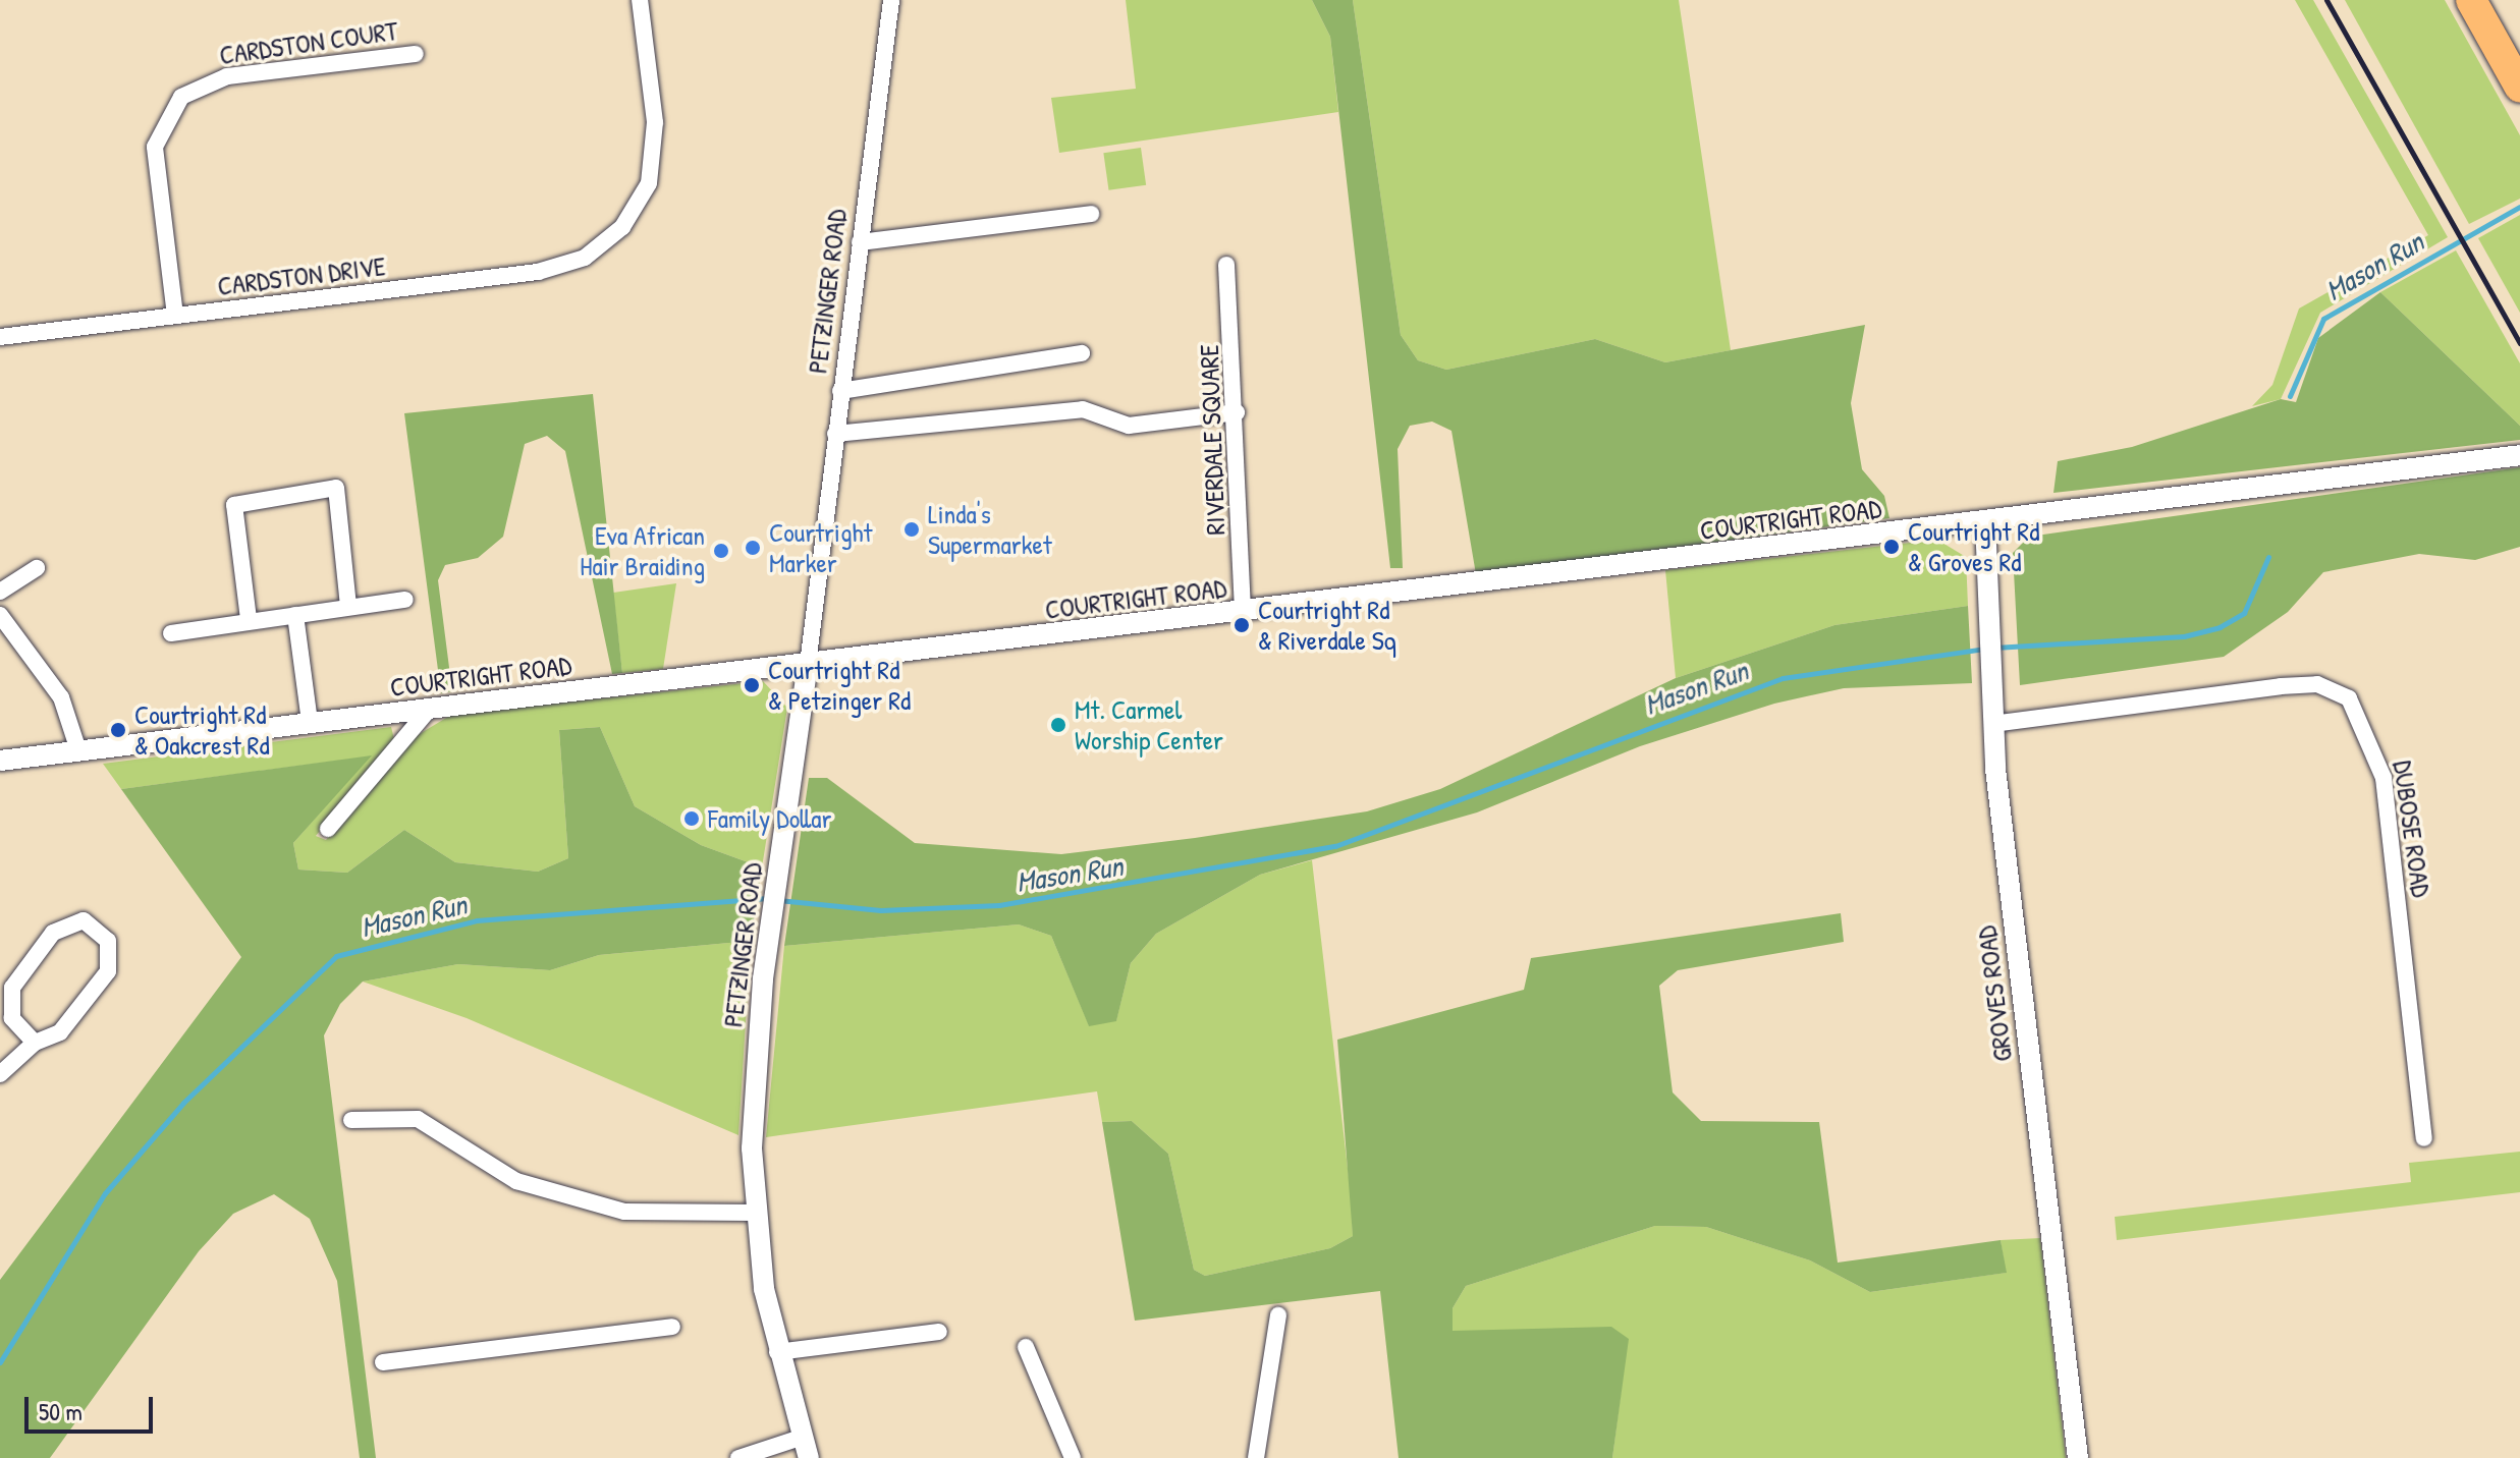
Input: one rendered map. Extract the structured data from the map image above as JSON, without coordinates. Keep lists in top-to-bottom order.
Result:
{
  "streets": {
    "street": [
      "CARDSTON COURT",
      "CARDSTON DRIVE",
      "PETZINGER ROAD",
      "RIVERDALE SQUARE",
      "COURTRIGHT ROAD",
      "DUBOSE ROAD",
      "GROVES ROAD"
    ]
  },
  "crossings": [
    ["CARDSTON COURT", "CARDSTON DRIVE"],
    ["PETZINGER ROAD", "COURTRIGHT ROAD"],
    ["RIVERDALE SQUARE", "COURTRIGHT ROAD"],
    ["COURTRIGHT ROAD", "GROVES ROAD"],
    ["DUBOSE ROAD", "GROVES ROAD"]
  ],
  "water": ["Mason Run"],
  "places": [
    "Linda's Supermarket",
    "Courtright Rd & Groves Rd",
    "Courtright Marker",
    "Eva African Hair Braiding",
    "Courtright Rd & Riverdale Sq",
    "Courtright Rd & Petzinger Rd",
    "Mt. Carmel Worship Center",
    "Courtright Rd & Oakcrest Rd",
    "Family Dollar"
  ],
  "scale_bar": "50 m"
}
